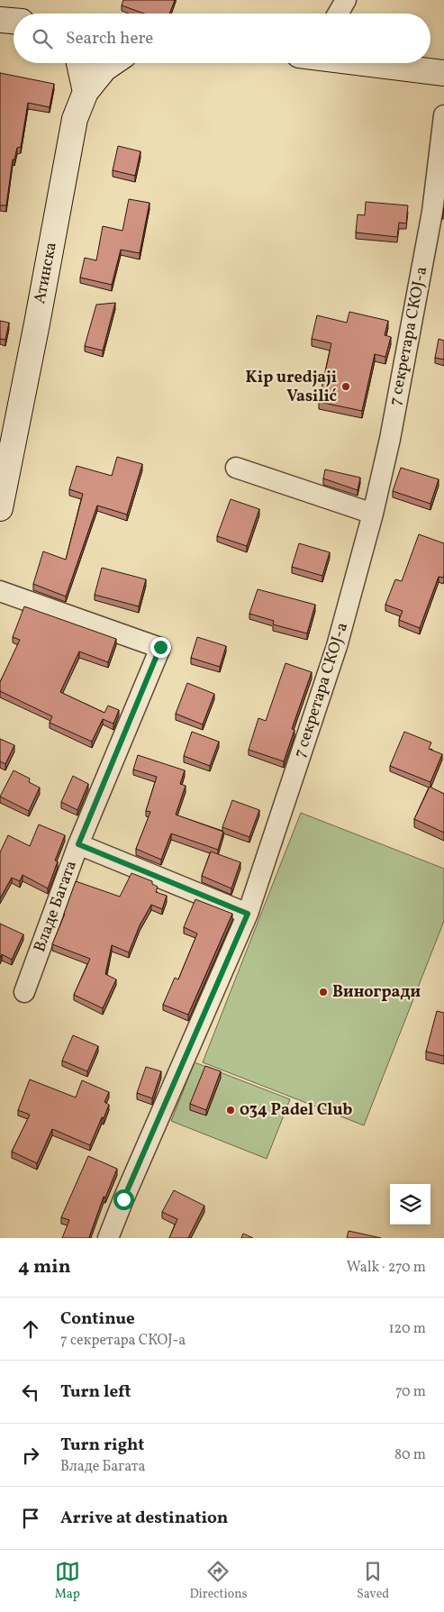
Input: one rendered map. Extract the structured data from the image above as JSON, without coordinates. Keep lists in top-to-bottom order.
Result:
{
  "streets": {
    "street": ["Атинска", "7 секретара СКОЈ-а", "Владе Багата"]
  },
  "places": ["Kip uredjaji Vasilić", "Виногради", "034 Padel Club"],
  "page": {
    "search": "Search here",
    "heading": ["4 min", "Walk · 270 m"],
    "list": [
      ["Continue", "7 секретара СКОЈ-а", "120 m"],
      ["Turn left", "70 m"],
      ["Turn right", "Владе Багата", "80 m"],
      "Arrive at destination"
    ],
    "nav": ["Map", "Directions", "Saved"]
  }
}
